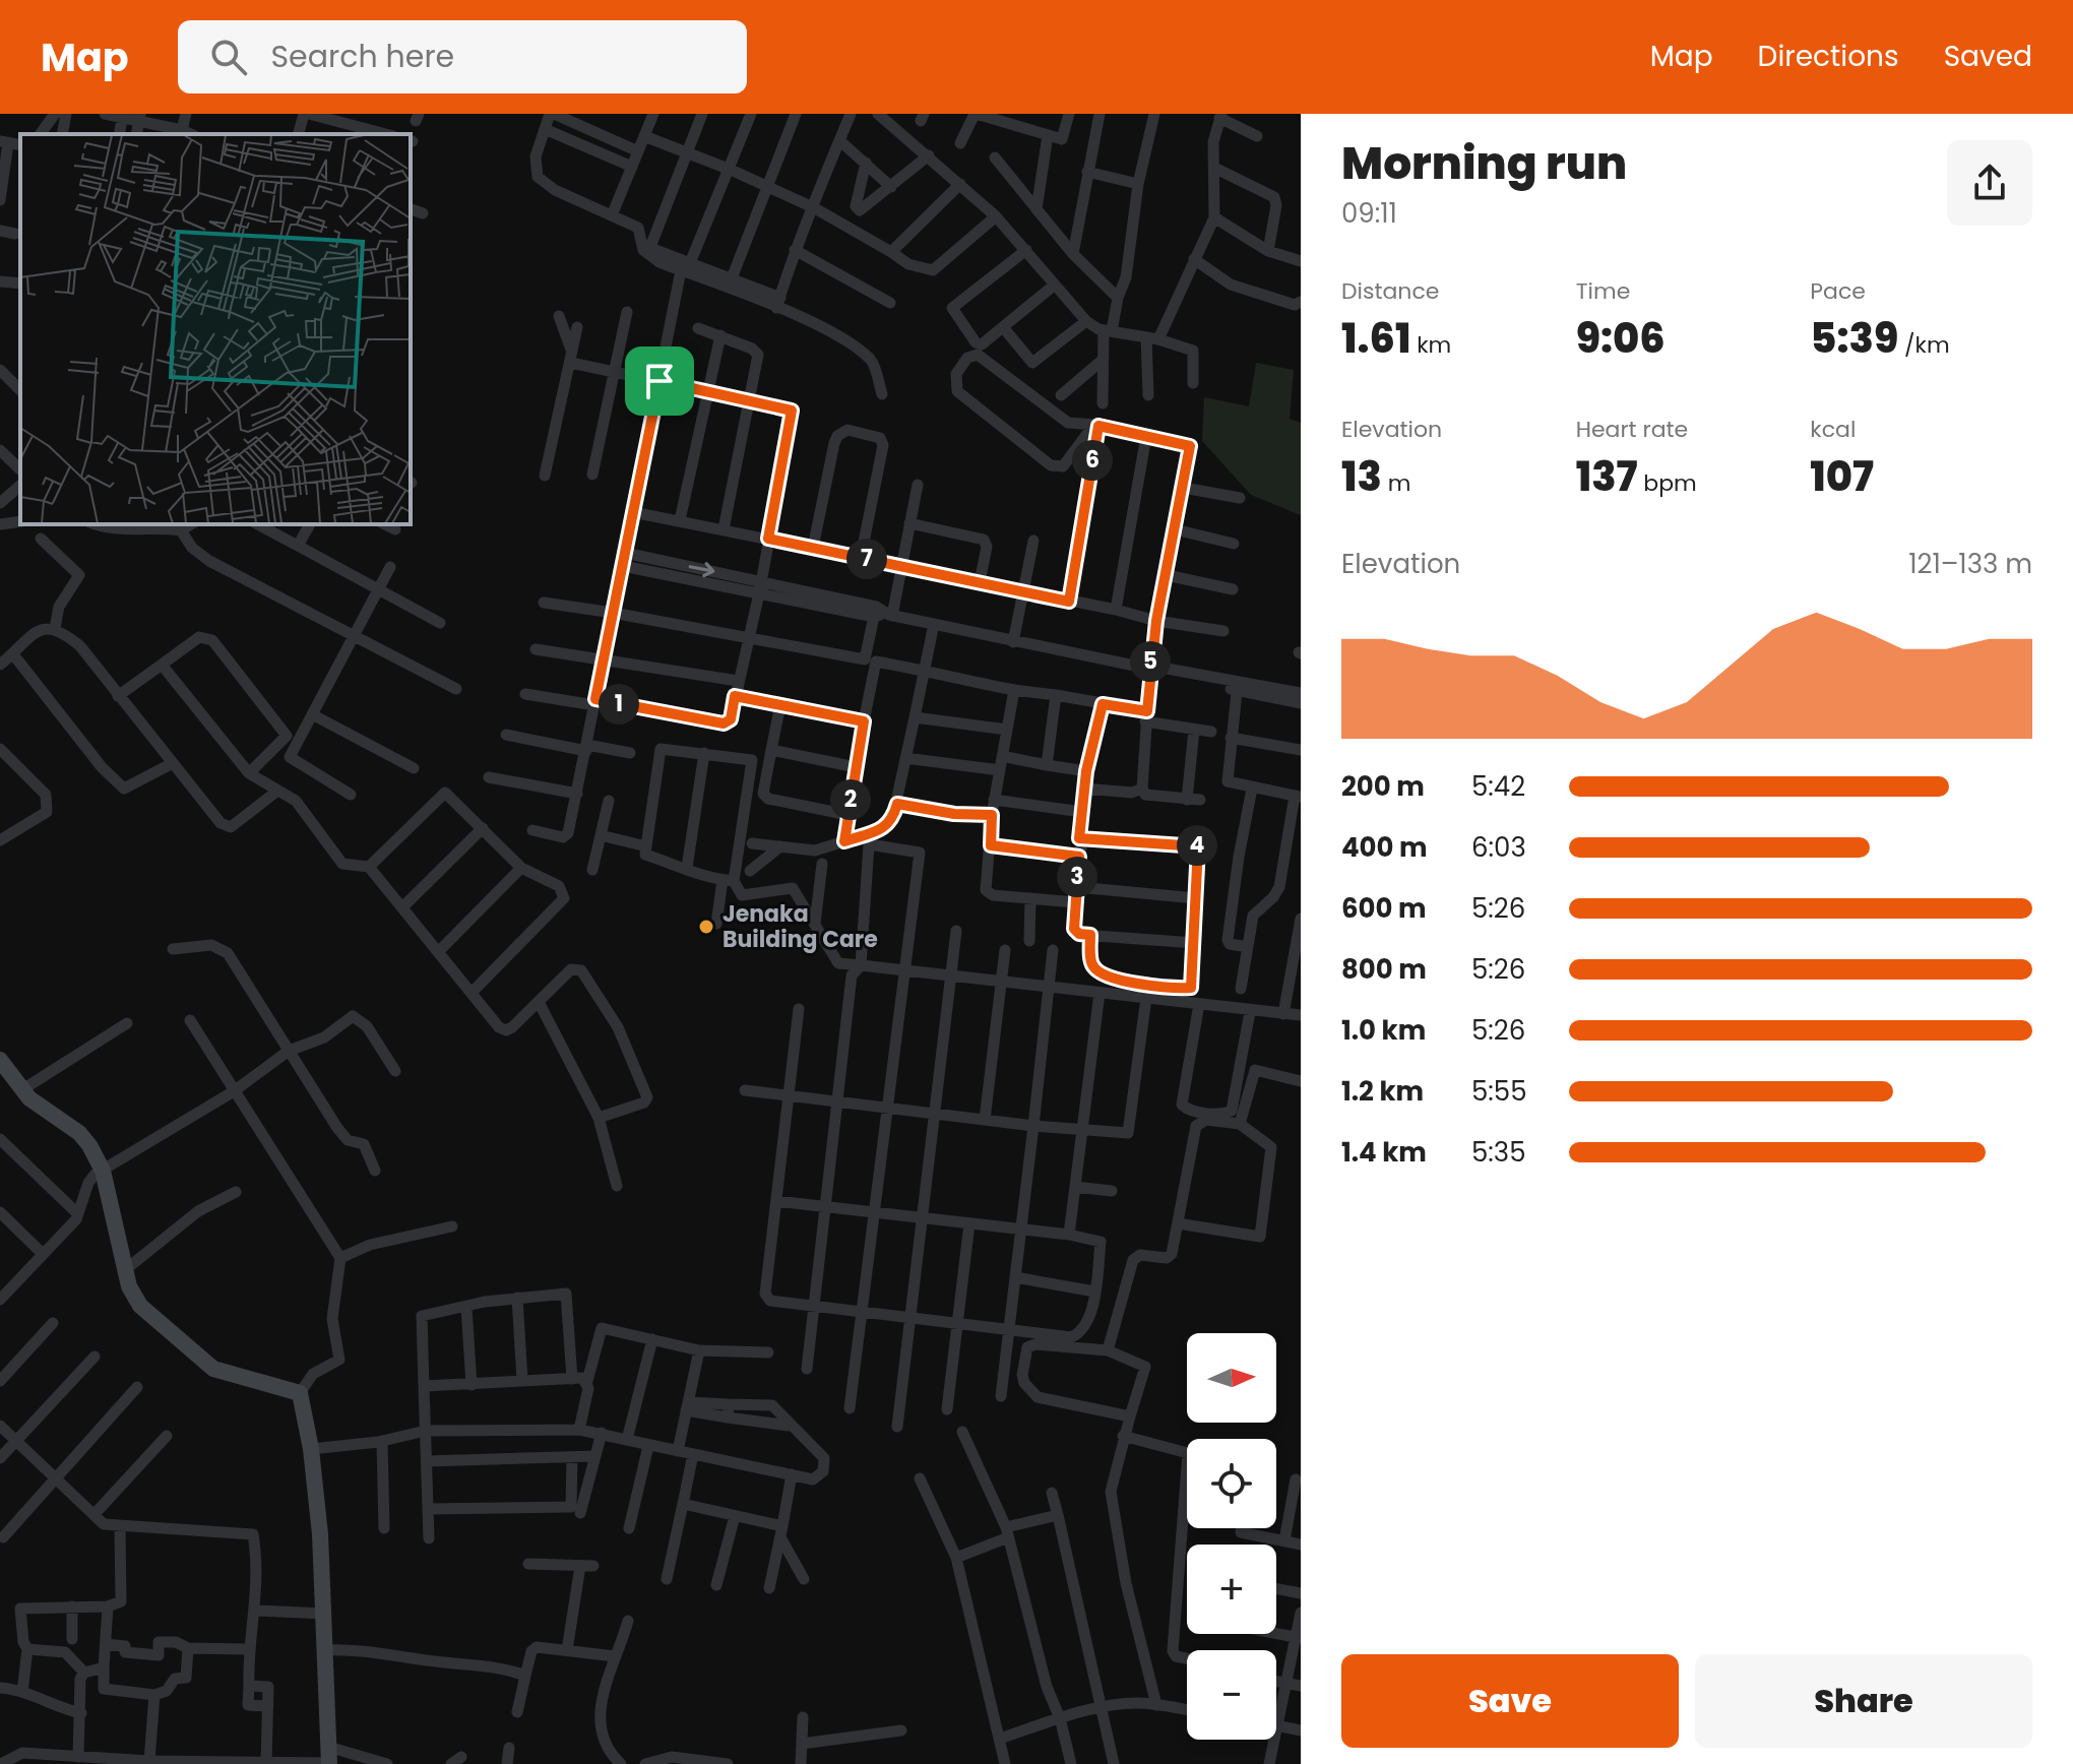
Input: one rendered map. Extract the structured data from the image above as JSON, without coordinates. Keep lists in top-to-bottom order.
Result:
{
  "places": ["Jenaka Building Care"],
  "north": "right",
  "page": {
    "header": "Map",
    "search": "Search here",
    "nav": ["Map", "Directions", "Saved"],
    "heading": ["Morning run", "09:11"],
    "stats": [
      ["Distance", "1.61 km"],
      ["Time", "9:06"],
      ["Pace", "5:39 /km"],
      ["Elevation", "13 m"],
      ["Heart rate", "137 bpm"],
      ["kcal", "107"]
    ],
    "pins": [
      "6",
      "7",
      "5",
      "1",
      "2",
      "4",
      "3"
    ],
    "chart": ["Elevation", "121–133 m"],
    "list": [
      {
        "name": "200 m",
        "note": "5:42"
      },
      {
        "name": "400 m",
        "note": "6:03"
      },
      {
        "name": "600 m",
        "note": "5:26"
      },
      {
        "name": "800 m",
        "note": "5:26"
      },
      {
        "name": "1.0 km",
        "note": "5:26"
      },
      {
        "name": "1.2 km",
        "note": "5:55"
      },
      {
        "name": "1.4 km",
        "note": "5:35"
      }
    ],
    "map_buttons": ["+", "−"],
    "buttons": ["Save", "Share"]
  }
}
